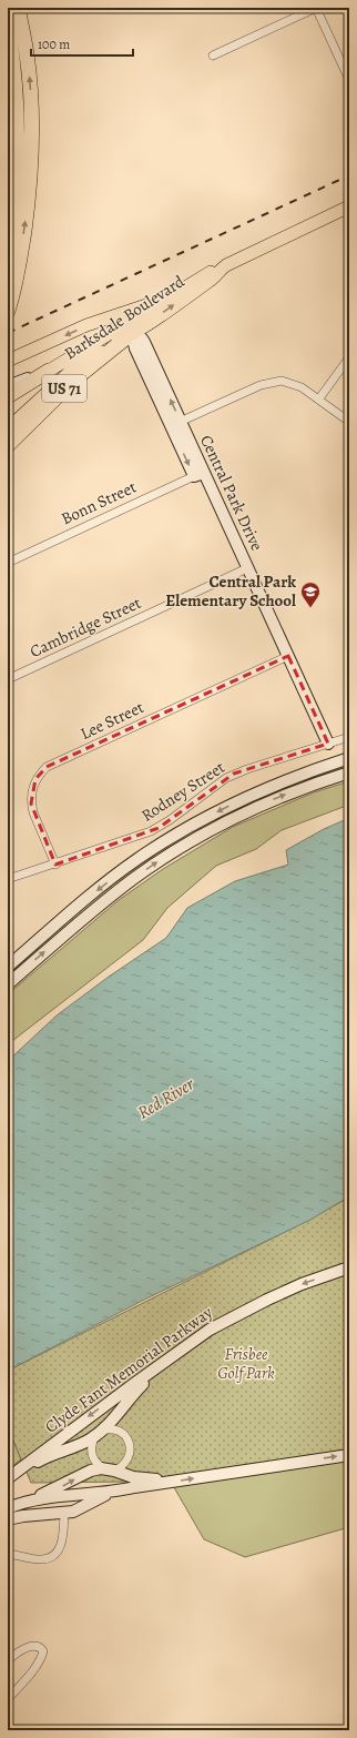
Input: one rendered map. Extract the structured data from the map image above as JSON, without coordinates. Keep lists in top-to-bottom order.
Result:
{
  "streets": {
    "highway": ["US 71"],
    "main road": ["Barksdale Boulevard"],
    "street": [
      "Central Park Drive",
      "Bonn Street",
      "Cambridge Street",
      "Lee Street",
      "Rodney Street",
      "Clyde Fant Memorial Parkway"
    ]
  },
  "crossings": [
    ["Barksdale Boulevard", "US 71"],
    ["Barksdale Boulevard", "Central Park Drive"],
    ["US 71", "Central Park Drive"],
    ["Central Park Drive", "Bonn Street"],
    ["Central Park Drive", "Cambridge Street"],
    ["Central Park Drive", "Lee Street"],
    ["Central Park Drive", "Rodney Street"],
    ["Lee Street", "Rodney Street"]
  ],
  "water": ["Red River"],
  "parks": ["Frisbee Golf Park"],
  "places": {
    "school or university": ["Central Park Elementary School"]
  },
  "scale_bar": "100 m"
}
